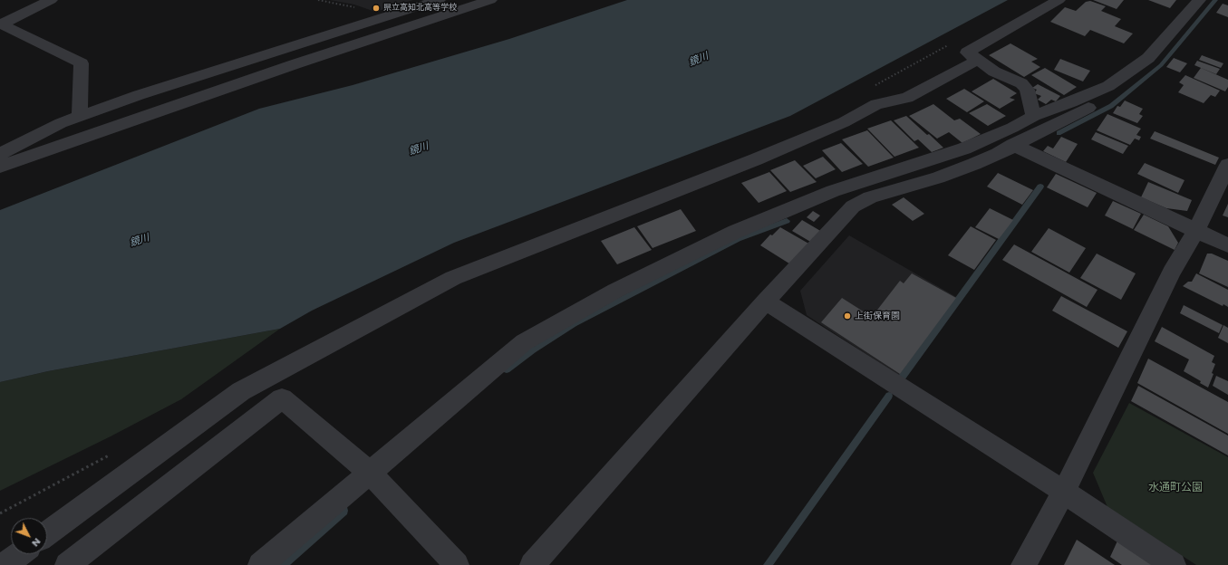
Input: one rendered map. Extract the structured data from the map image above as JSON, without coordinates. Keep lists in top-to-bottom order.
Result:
{
  "water": ["鏡川"],
  "parks": ["水通町公園"],
  "places": ["県立高知北高等学校", "上街保育園"],
  "north": "bottom right"
}
